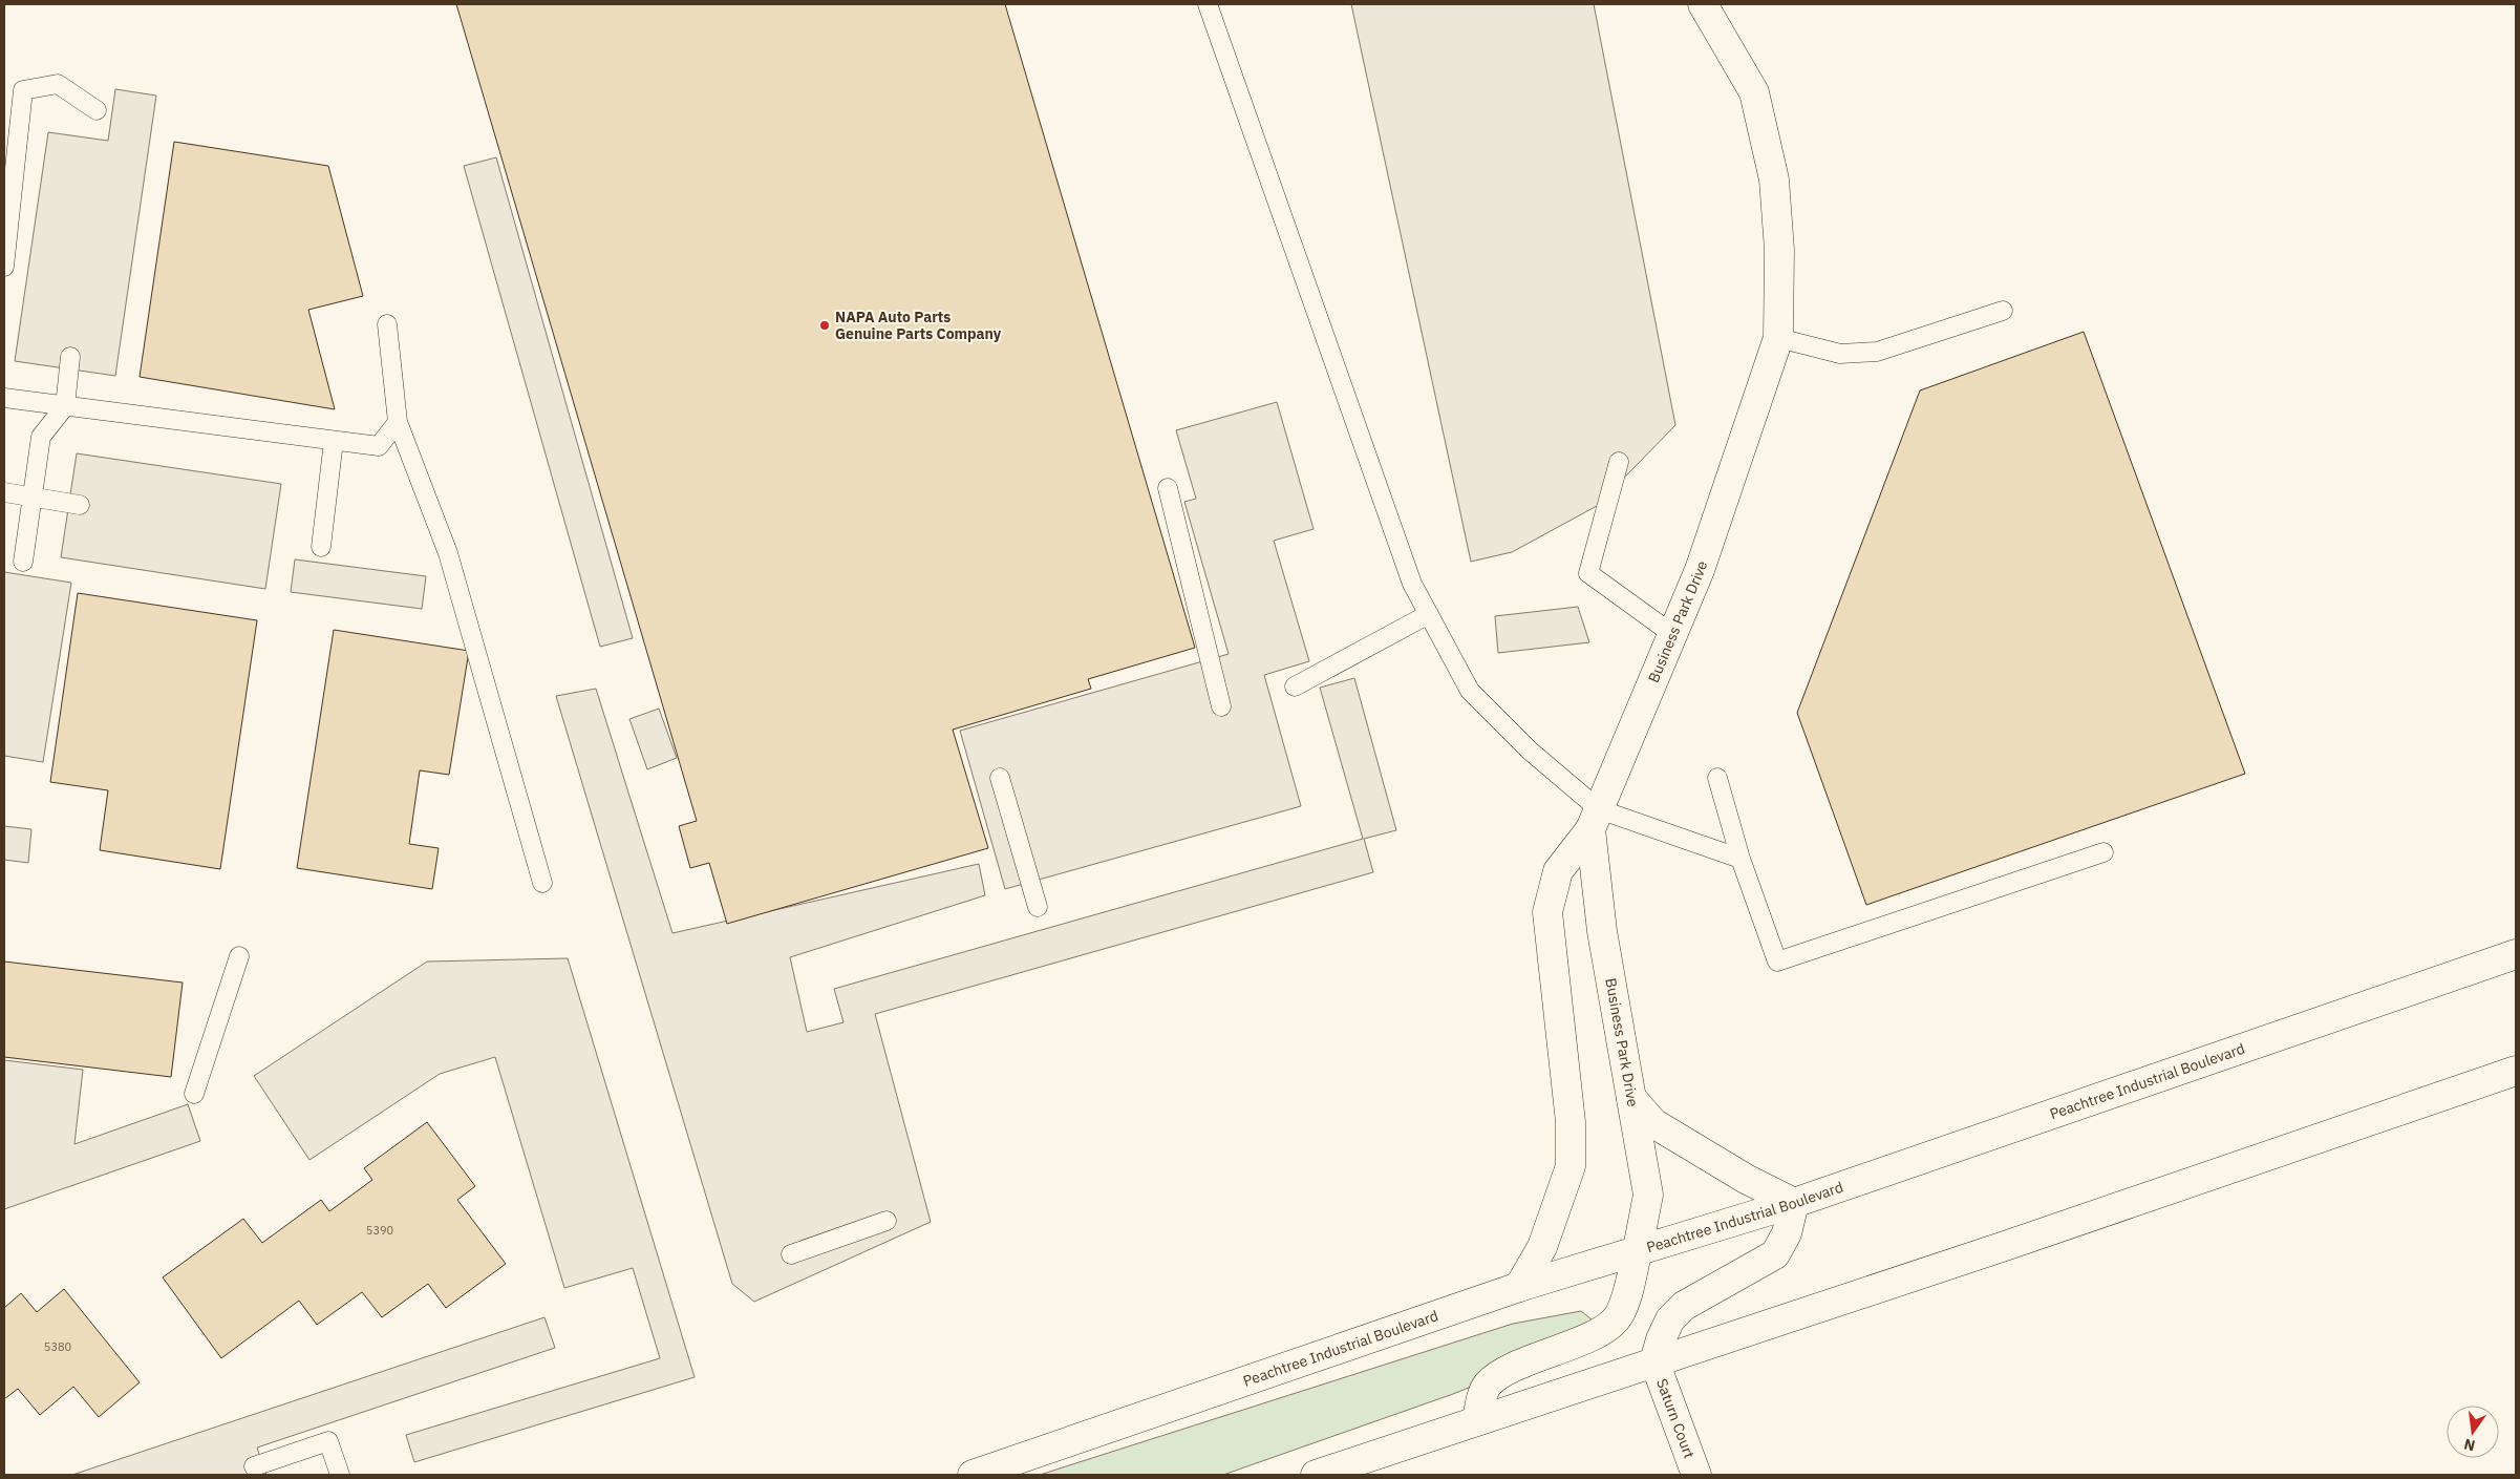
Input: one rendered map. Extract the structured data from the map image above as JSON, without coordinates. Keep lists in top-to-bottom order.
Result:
{
  "streets": {
    "main road": ["Business Park Drive", "Peachtree Industrial Boulevard", "Saturn Court"]
  },
  "crossings": [
    ["Business Park Drive", "Peachtree Industrial Boulevard"]
  ],
  "places": ["NAPA Auto Parts Genuine Parts Company"],
  "house_numbers": ["5390", "5380"],
  "north": "bottom"
}
